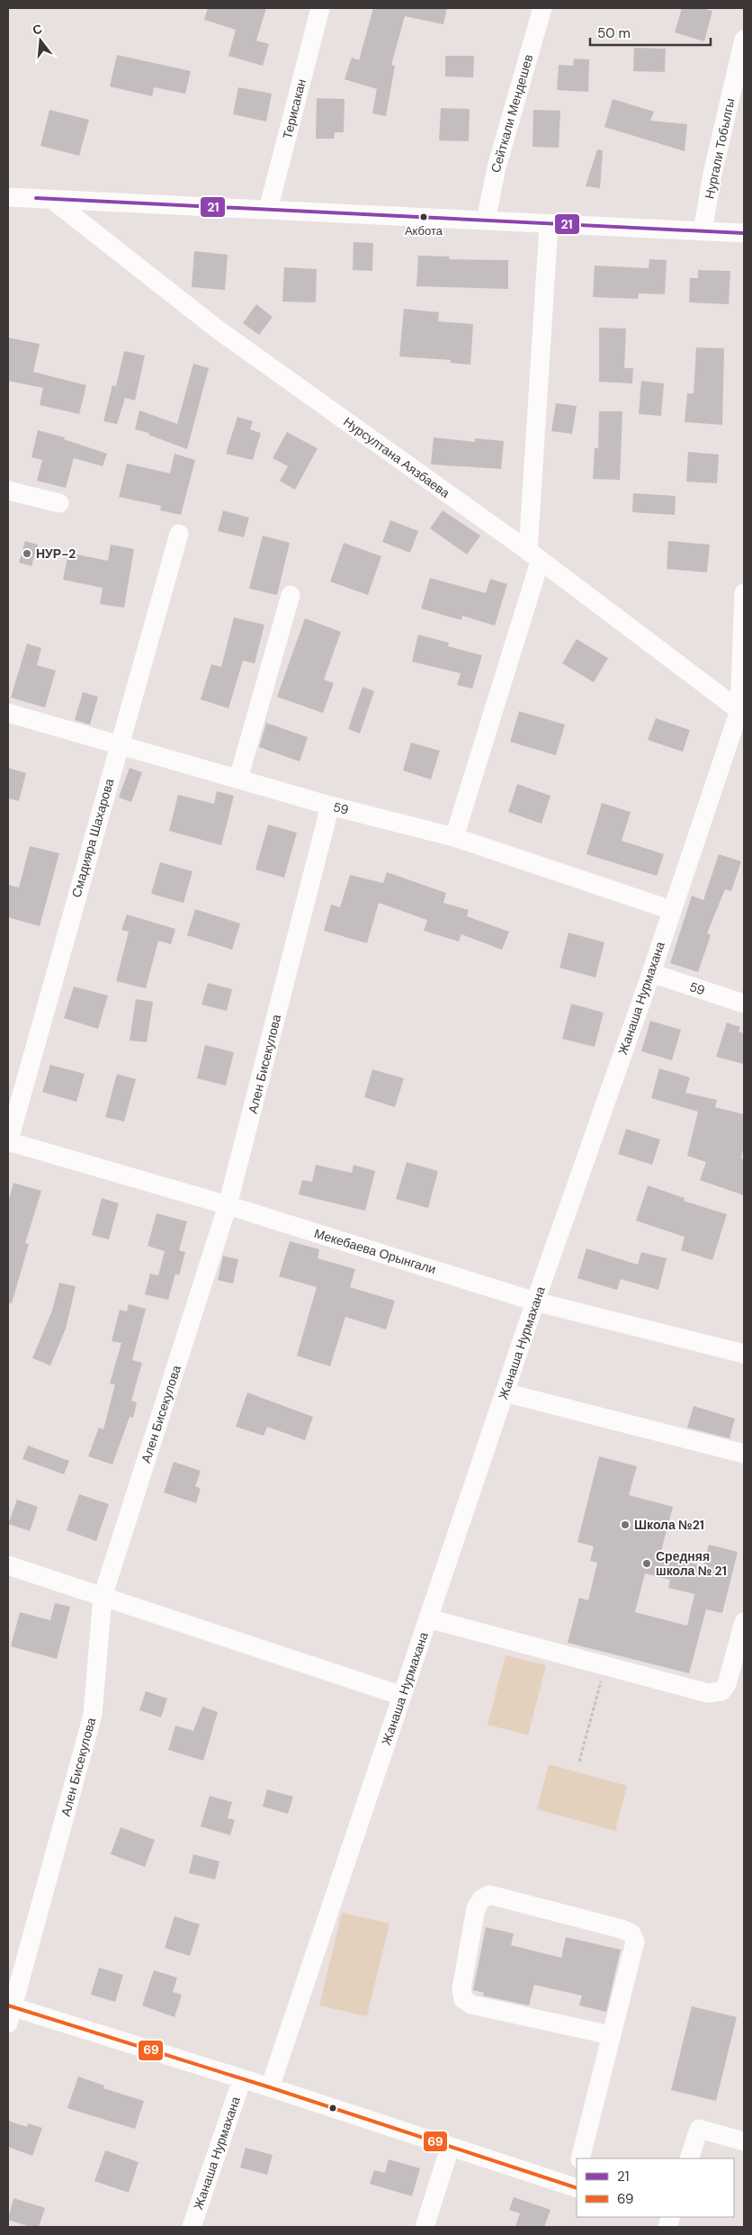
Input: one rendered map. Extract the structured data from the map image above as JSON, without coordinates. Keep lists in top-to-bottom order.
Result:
{
  "streets": {
    "street": [
      "Терисакан",
      "Сейткали Мендешев",
      "Нургали Тобылгы",
      "Нурсултана Аязбаева",
      "59",
      "Смадияра Шахарова",
      "Жанаша Нурмахана",
      "Ален Бисекулова",
      "Мекебаева Орынгали"
    ]
  },
  "crossings": [
    ["Нурсултана Аязбаева", "Жанаша Нурмахана"],
    ["59", "Смадияра Шахарова"],
    ["59", "Жанаша Нурмахана"],
    ["59", "Ален Бисекулова"],
    ["Смадияра Шахарова", "Мекебаева Орынгали"],
    ["Жанаша Нурмахана", "Мекебаева Орынгали"],
    ["Ален Бисекулова", "Мекебаева Орынгали"]
  ],
  "places": [
    "Акбота",
    "НУР-2",
    "Школа №21",
    "Средняя школа № 21"
  ],
  "lines": ["transit line 21", "transit line 69"],
  "legend": ["21", "69"],
  "scale_bar": "50 m",
  "north": "top"
}
